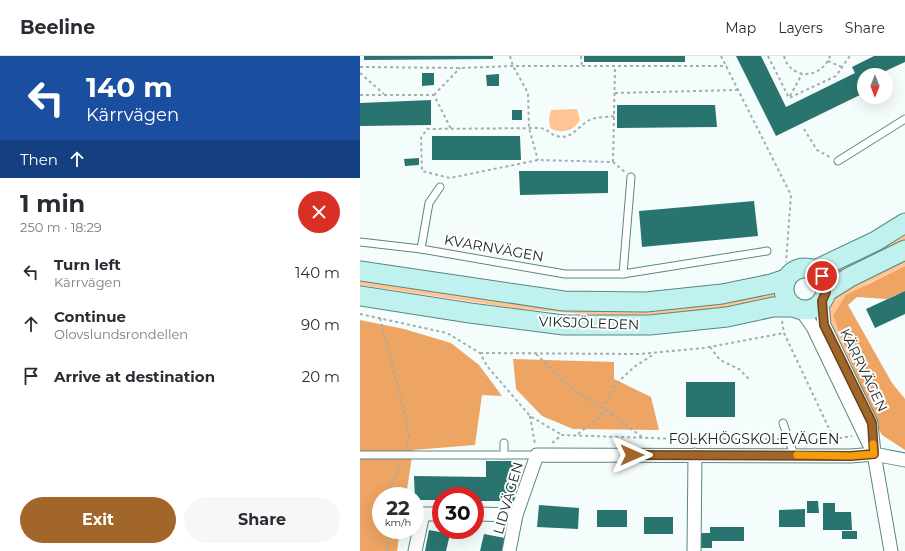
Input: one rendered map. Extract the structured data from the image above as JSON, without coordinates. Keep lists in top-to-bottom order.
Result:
{
  "streets": {
    "main road": ["VIKSJÖLEDEN"],
    "street": ["KÄRRVÄGEN", "FOLKHÖGSKOLEVÄGEN", "LIDVÄGEN"],
    "lane": ["KVARNVÄGEN"]
  },
  "crossings": [
    ["VIKSJÖLEDEN", "KÄRRVÄGEN"],
    ["KÄRRVÄGEN", "FOLKHÖGSKOLEVÄGEN"],
    ["FOLKHÖGSKOLEVÄGEN", "LIDVÄGEN"]
  ],
  "north": "bottom",
  "page": {
    "header": "Beeline",
    "nav": ["Map", "Layers", "Share"],
    "turn": ["140 m", "Kärrvägen"],
    "then": "Then",
    "heading": ["1 min", "250 m · 18:29"],
    "list": [
      {
        "name": "Turn left",
        "note": "Kärrvägen",
        "value": "140 m"
      },
      {
        "name": "Continue",
        "note": "Olovslundsrondellen",
        "value": "90 m"
      },
      {
        "name": "Arrive at destination",
        "value": "20 m"
      }
    ],
    "speed": "22 km/h",
    "limit": "30",
    "buttons": ["Exit", "Share"]
  }
}
